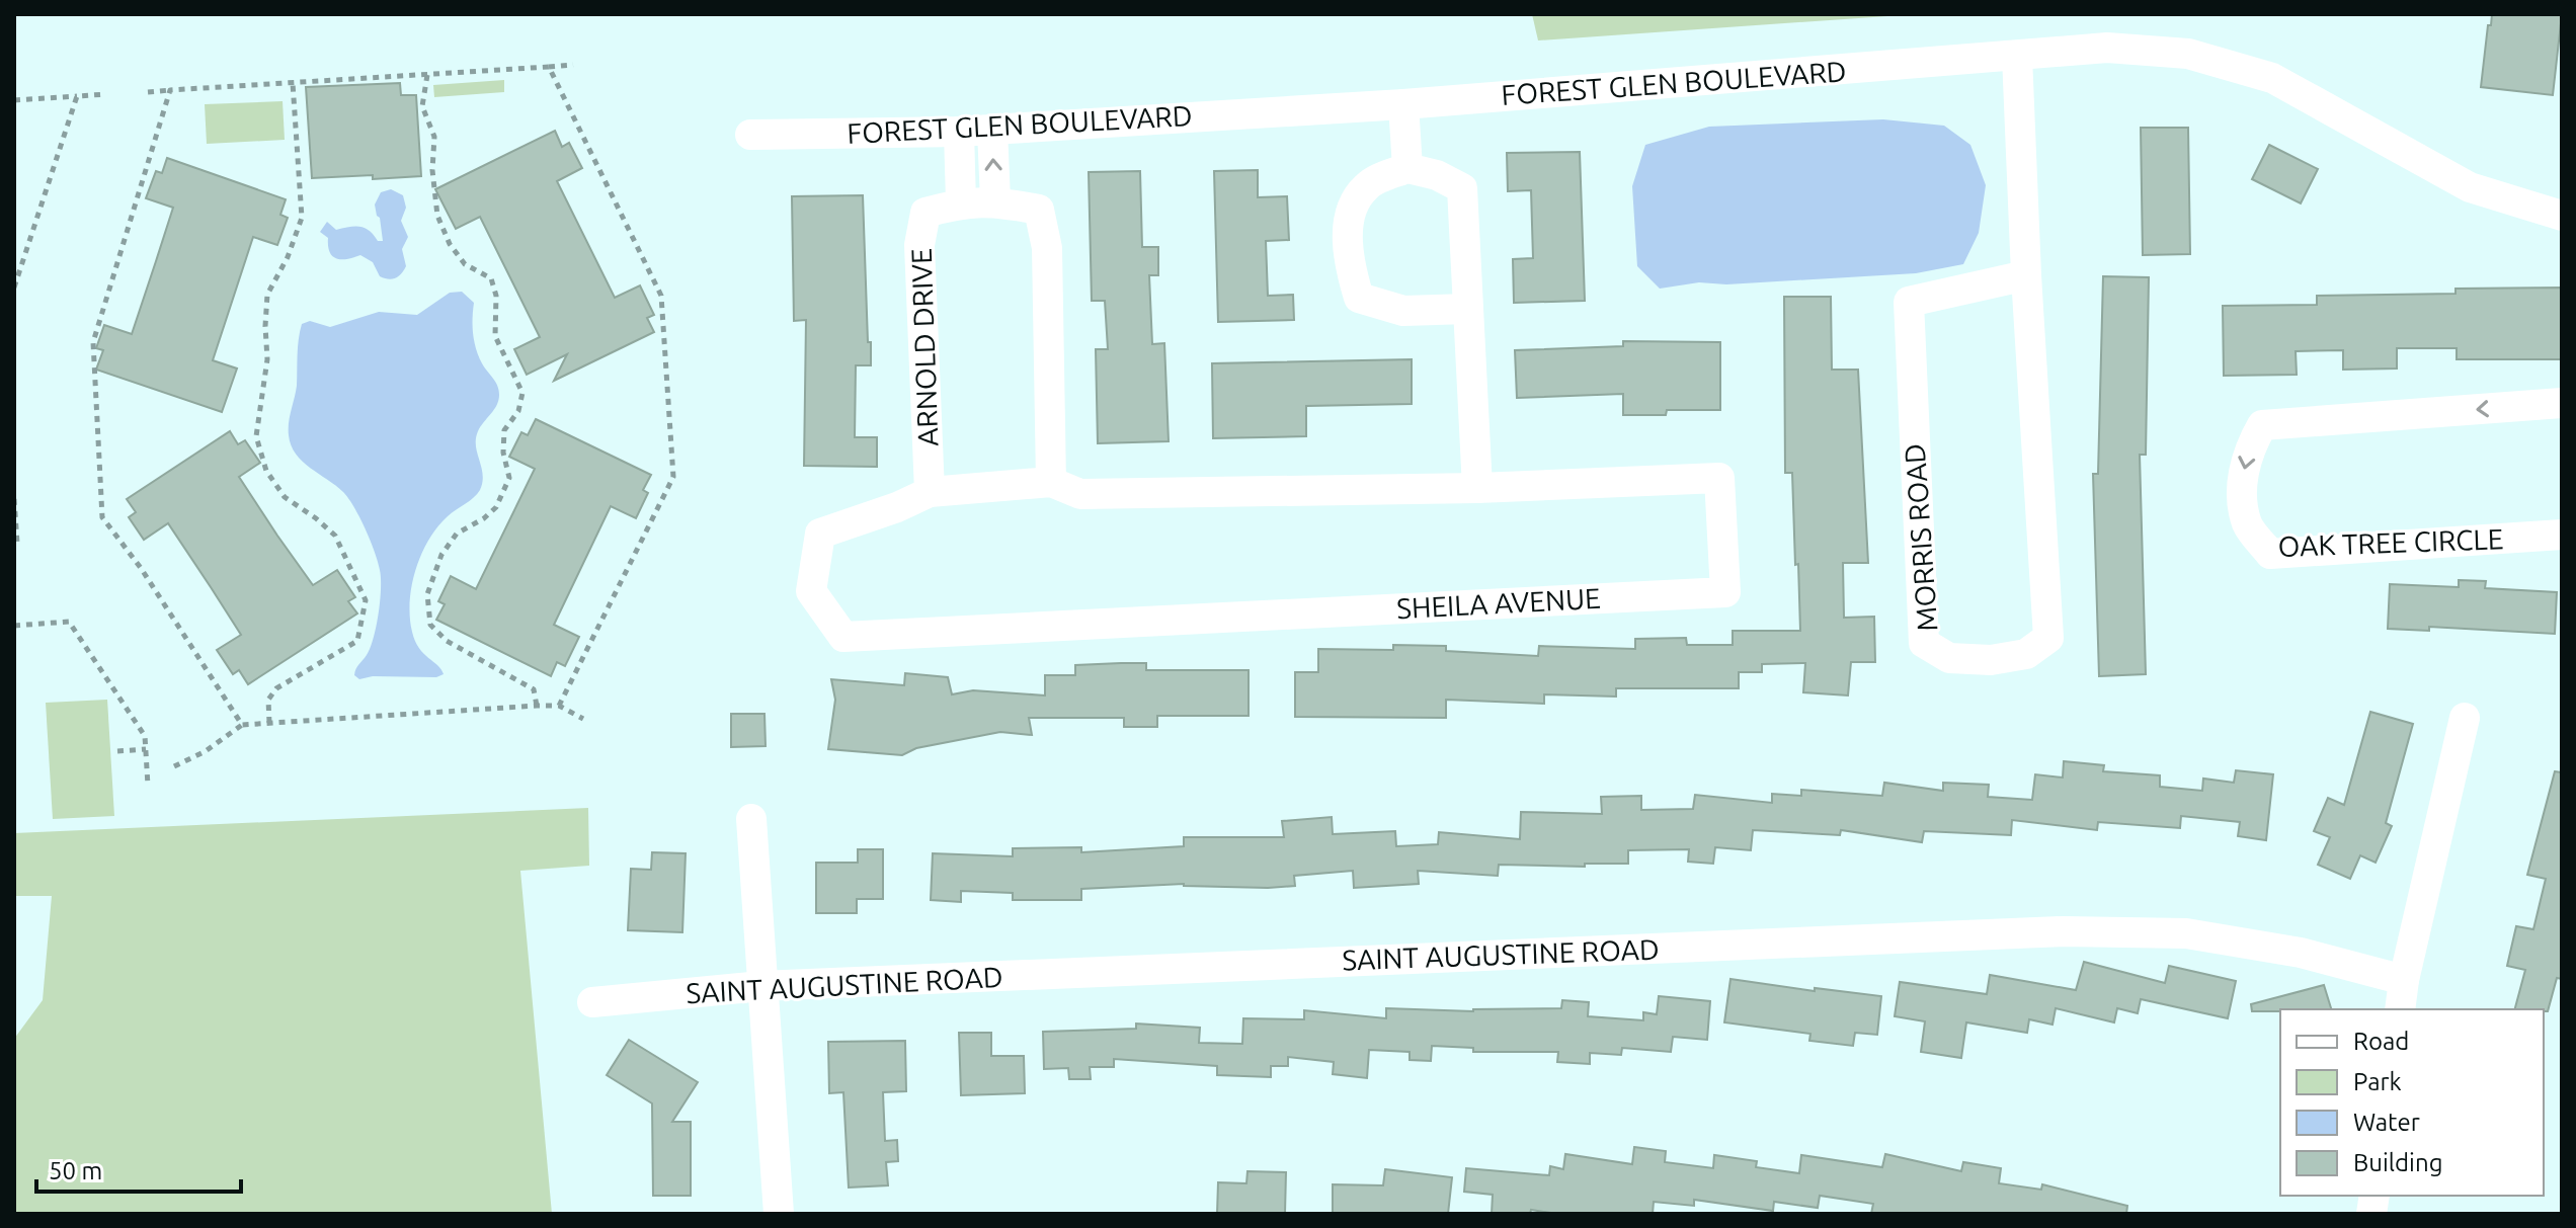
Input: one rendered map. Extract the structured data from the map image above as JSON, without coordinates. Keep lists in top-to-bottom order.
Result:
{
  "streets": {
    "street": [
      "FOREST GLEN BOULEVARD",
      "ARNOLD DRIVE",
      "MORRIS ROAD",
      "OAK TREE CIRCLE",
      "SHEILA AVENUE",
      "SAINT AUGUSTINE ROAD"
    ]
  },
  "crossings": [
    ["FOREST GLEN BOULEVARD", "MORRIS ROAD"],
    ["ARNOLD DRIVE", "SHEILA AVENUE"]
  ],
  "legend": [
    "Road",
    "Park",
    "Water",
    "Building"
  ],
  "scale_bar": "50 m"
}
